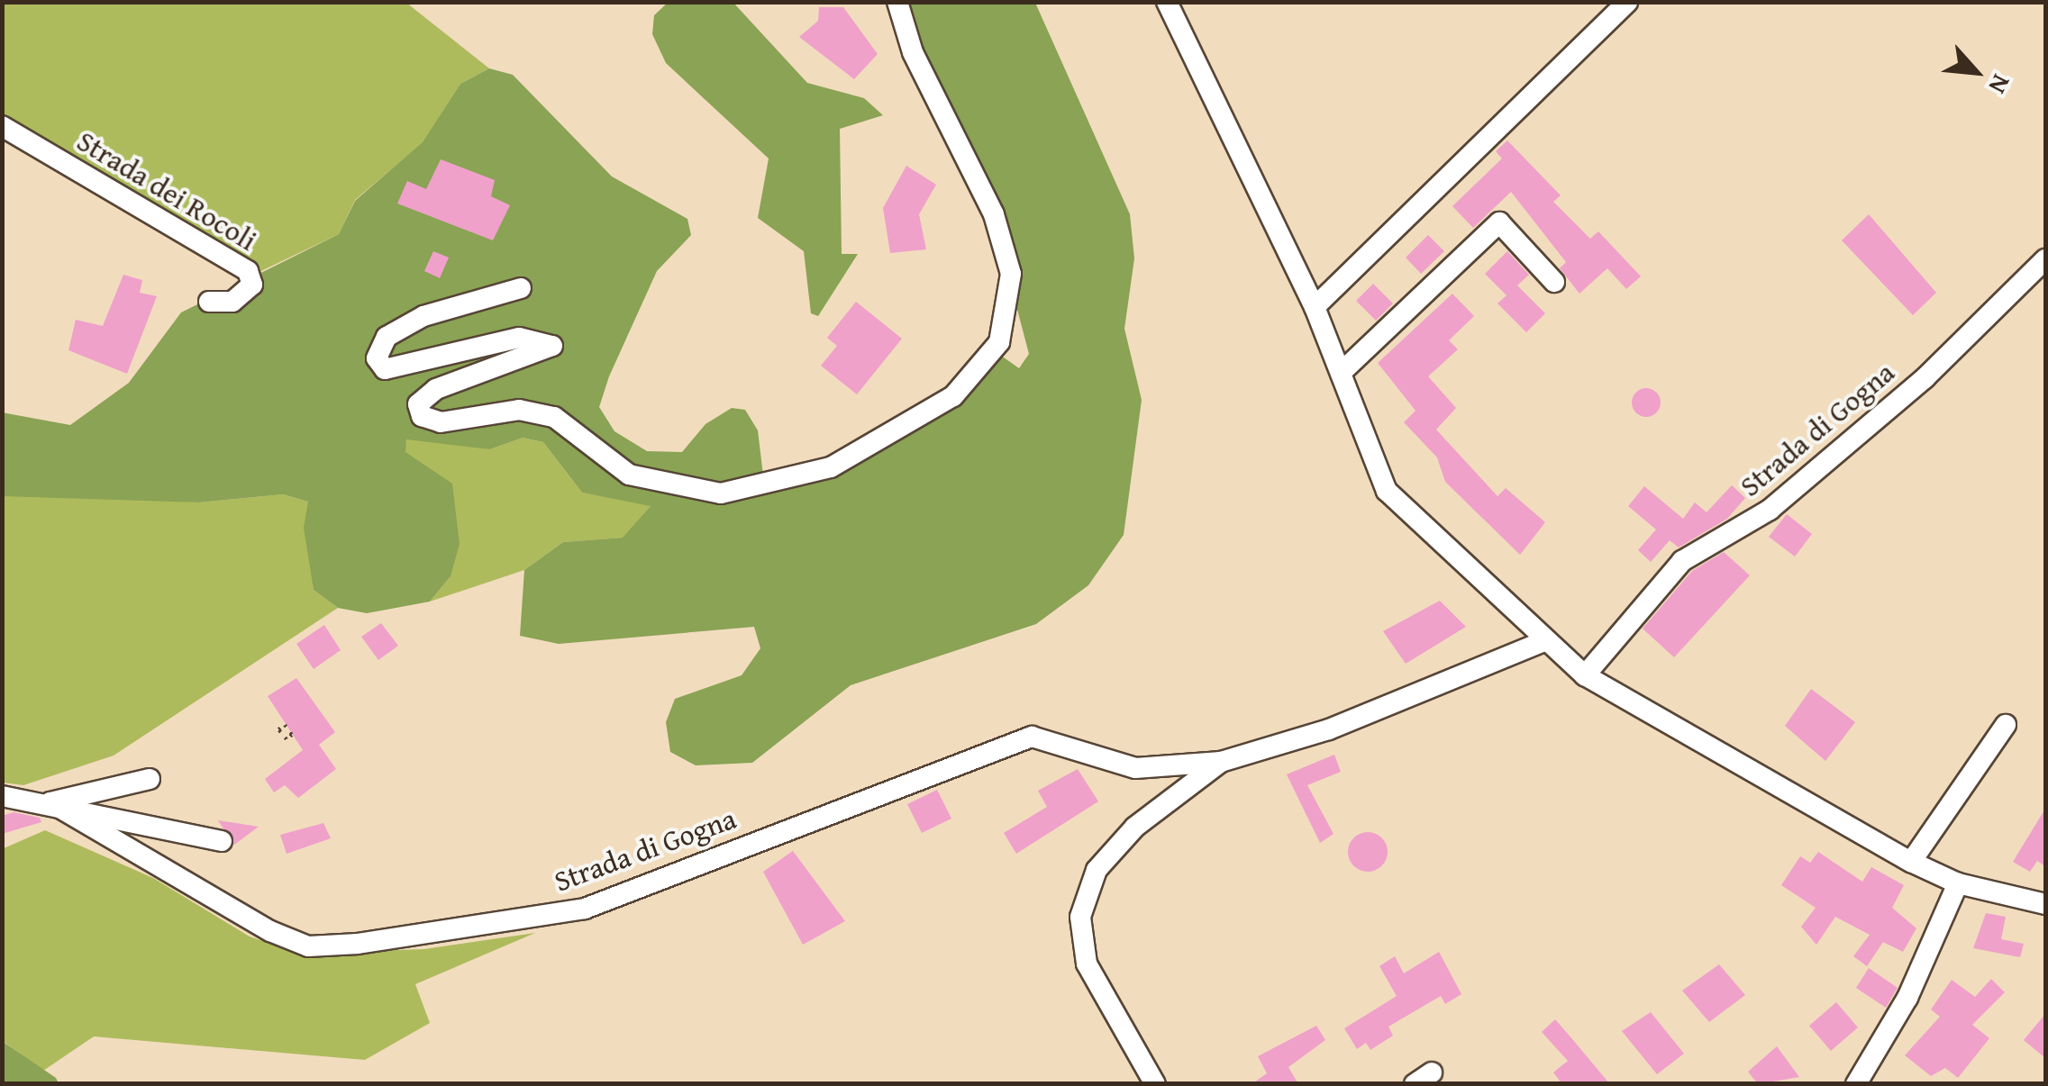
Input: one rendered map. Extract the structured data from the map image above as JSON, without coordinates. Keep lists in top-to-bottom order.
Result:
{
  "streets": {
    "street": ["Strada dei Rocoli", "Strada di Gogna"]
  },
  "north": "bottom right"
}
